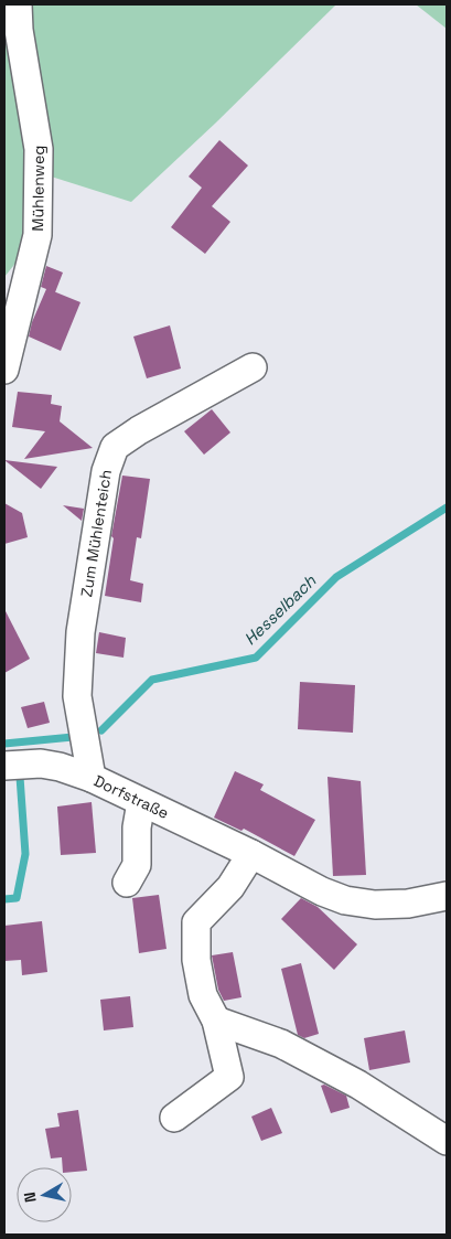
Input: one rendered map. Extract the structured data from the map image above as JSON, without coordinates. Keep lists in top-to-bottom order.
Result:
{
  "streets": {
    "street": ["Mühlenweg", "Zum Mühlenteich", "Dorfstraße"]
  },
  "crossings": [
    ["Zum Mühlenteich", "Dorfstraße"]
  ],
  "water": ["Hesselbach"],
  "north": "left"
}
